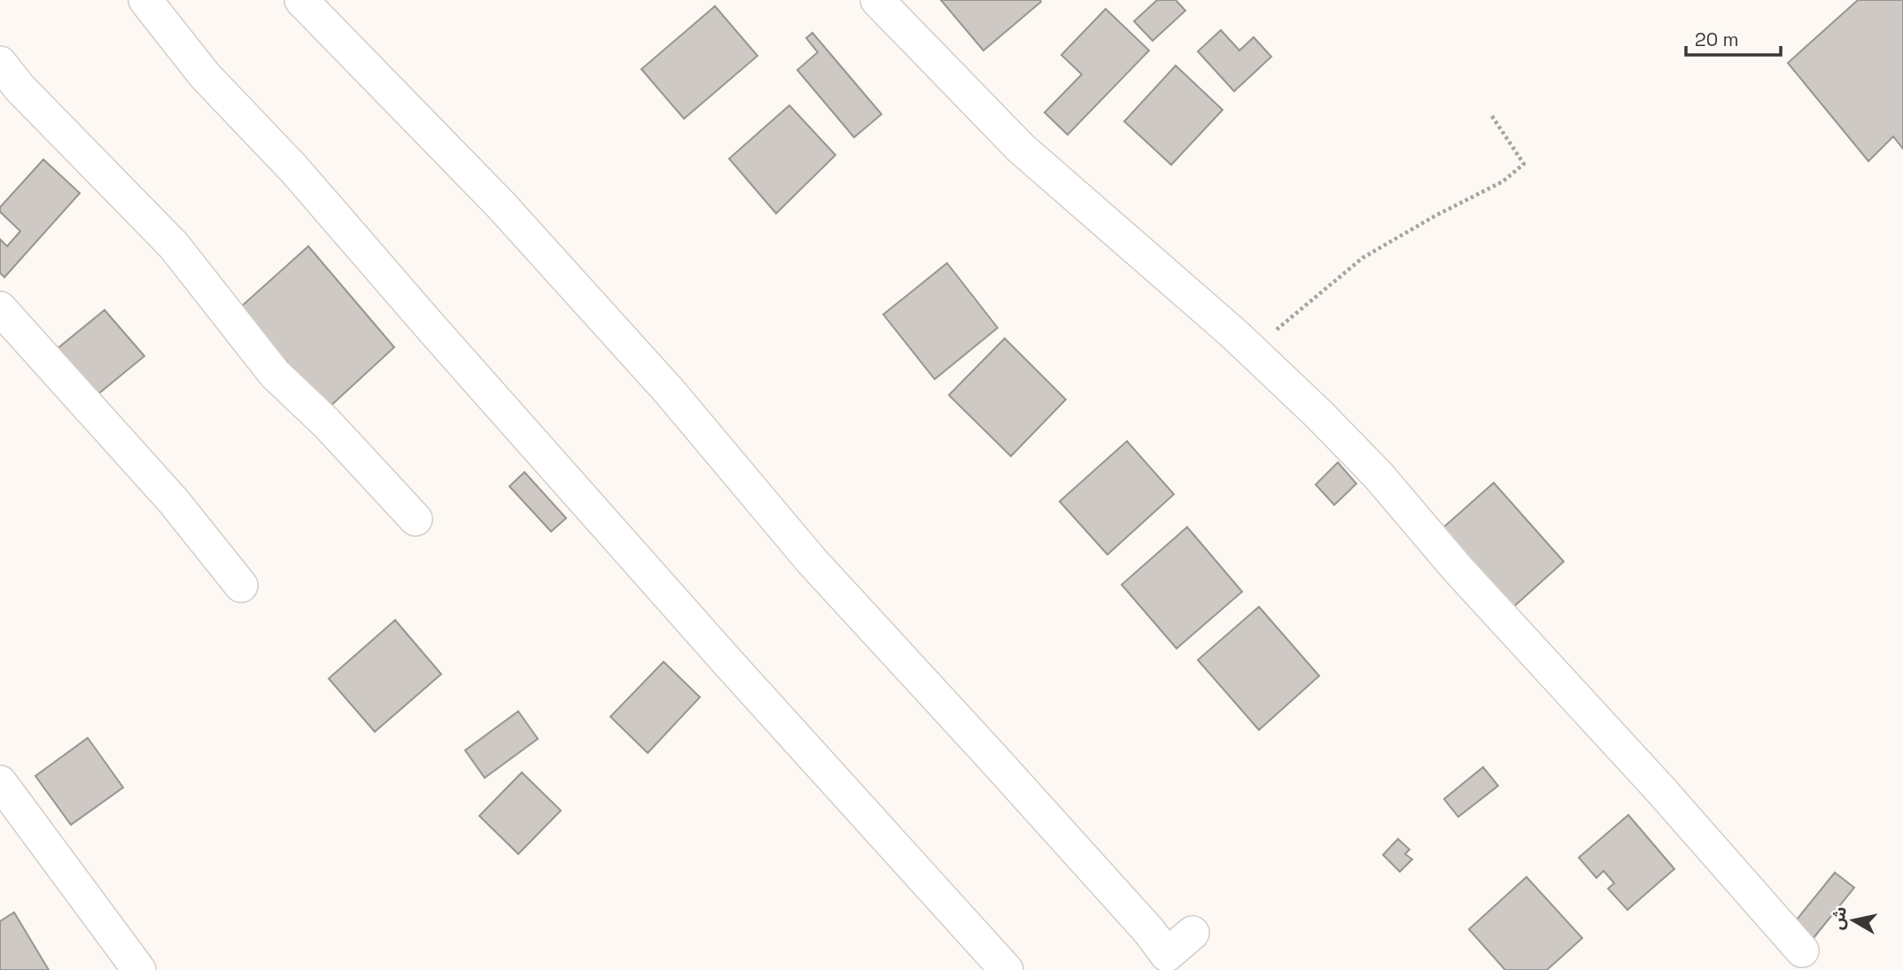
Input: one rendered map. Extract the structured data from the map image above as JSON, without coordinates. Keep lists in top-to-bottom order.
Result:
{
  "scale_bar": "20 m",
  "north": "left"
}
